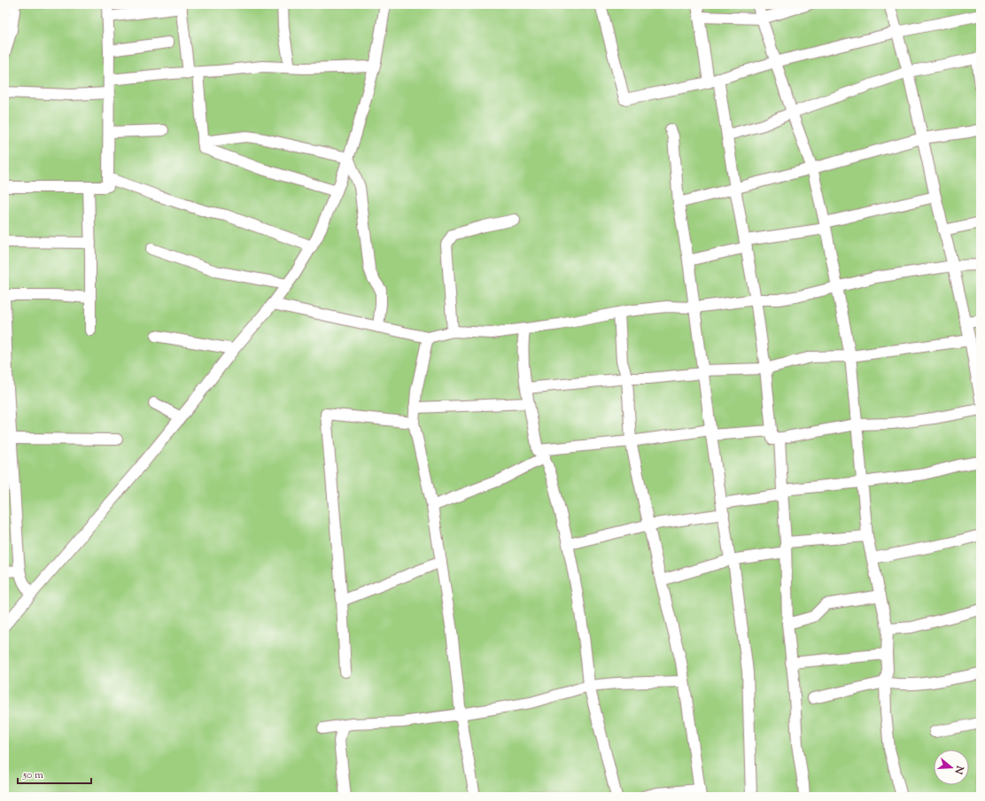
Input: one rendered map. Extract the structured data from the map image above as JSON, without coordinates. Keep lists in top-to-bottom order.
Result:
{
  "scale_bar": "50 m",
  "north": "right"
}
